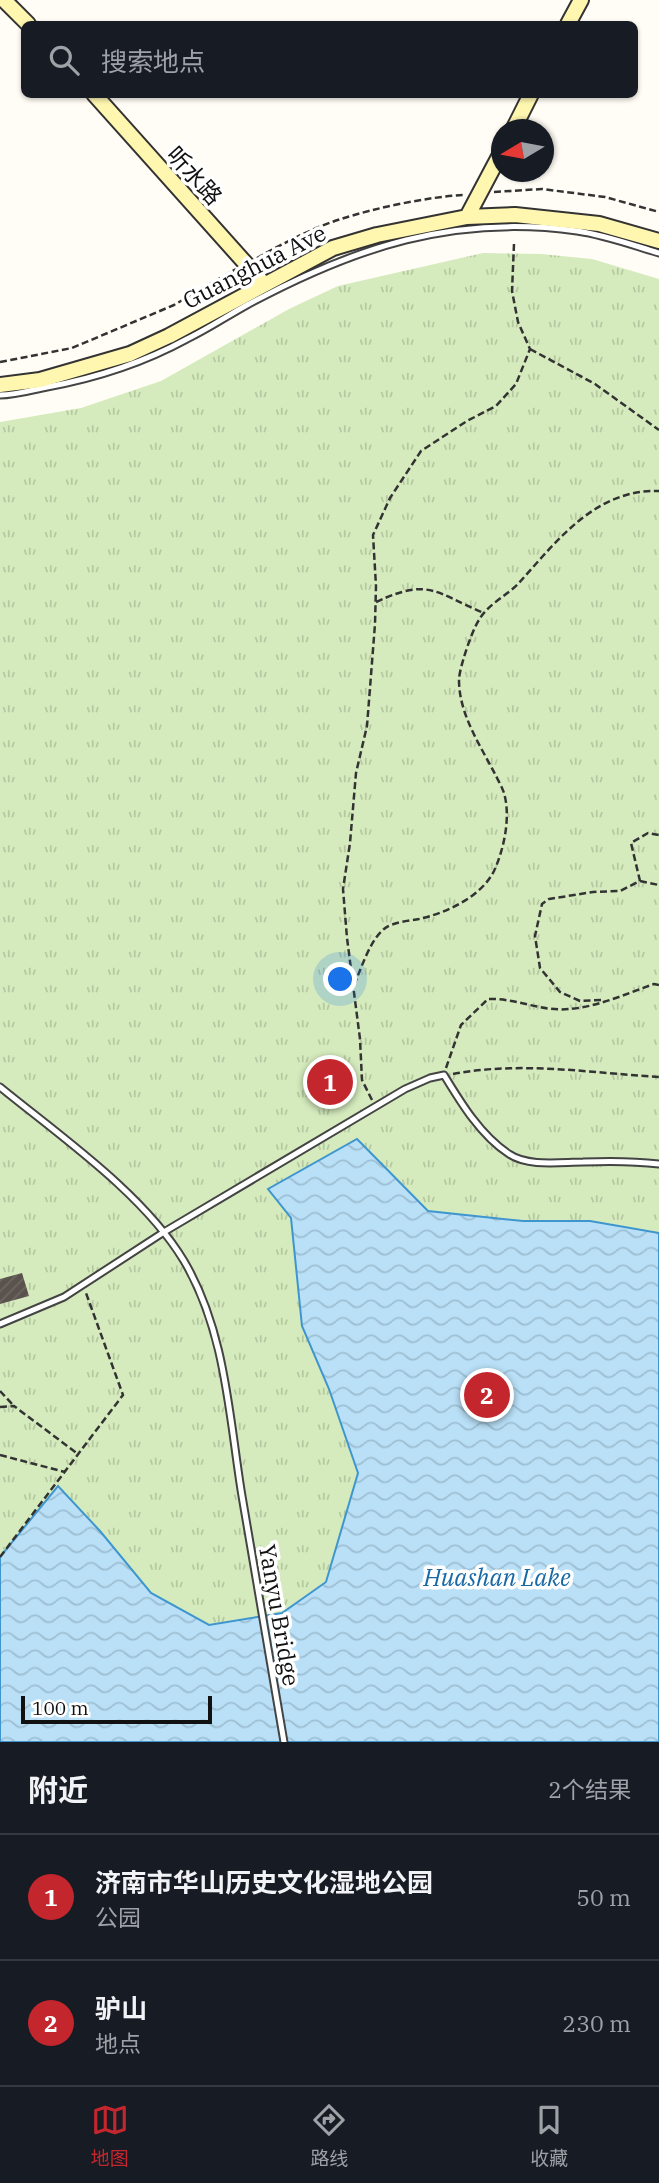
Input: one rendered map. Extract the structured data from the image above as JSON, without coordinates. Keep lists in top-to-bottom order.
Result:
{
  "streets": {
    "main road": ["听水路", "Guanghua Ave"],
    "lane": ["Yanyu Bridge"]
  },
  "crossings": [
    ["听水路", "Guanghua Ave"]
  ],
  "water": ["Huashan Lake"],
  "scale_bar": "100 m",
  "north": "left",
  "page": {
    "search": "搜索地点",
    "pins": ["1", "2"],
    "scale": "100 m",
    "heading": ["附近", "2个结果"],
    "list": [
      {
        "mark": "1",
        "name": "济南市华山历史文化湿地公园",
        "note": "公园",
        "value": "50 m"
      },
      {
        "mark": "2",
        "name": "驴山",
        "note": "地点",
        "value": "230 m"
      }
    ],
    "nav": ["地图", "路线", "收藏"]
  }
}
